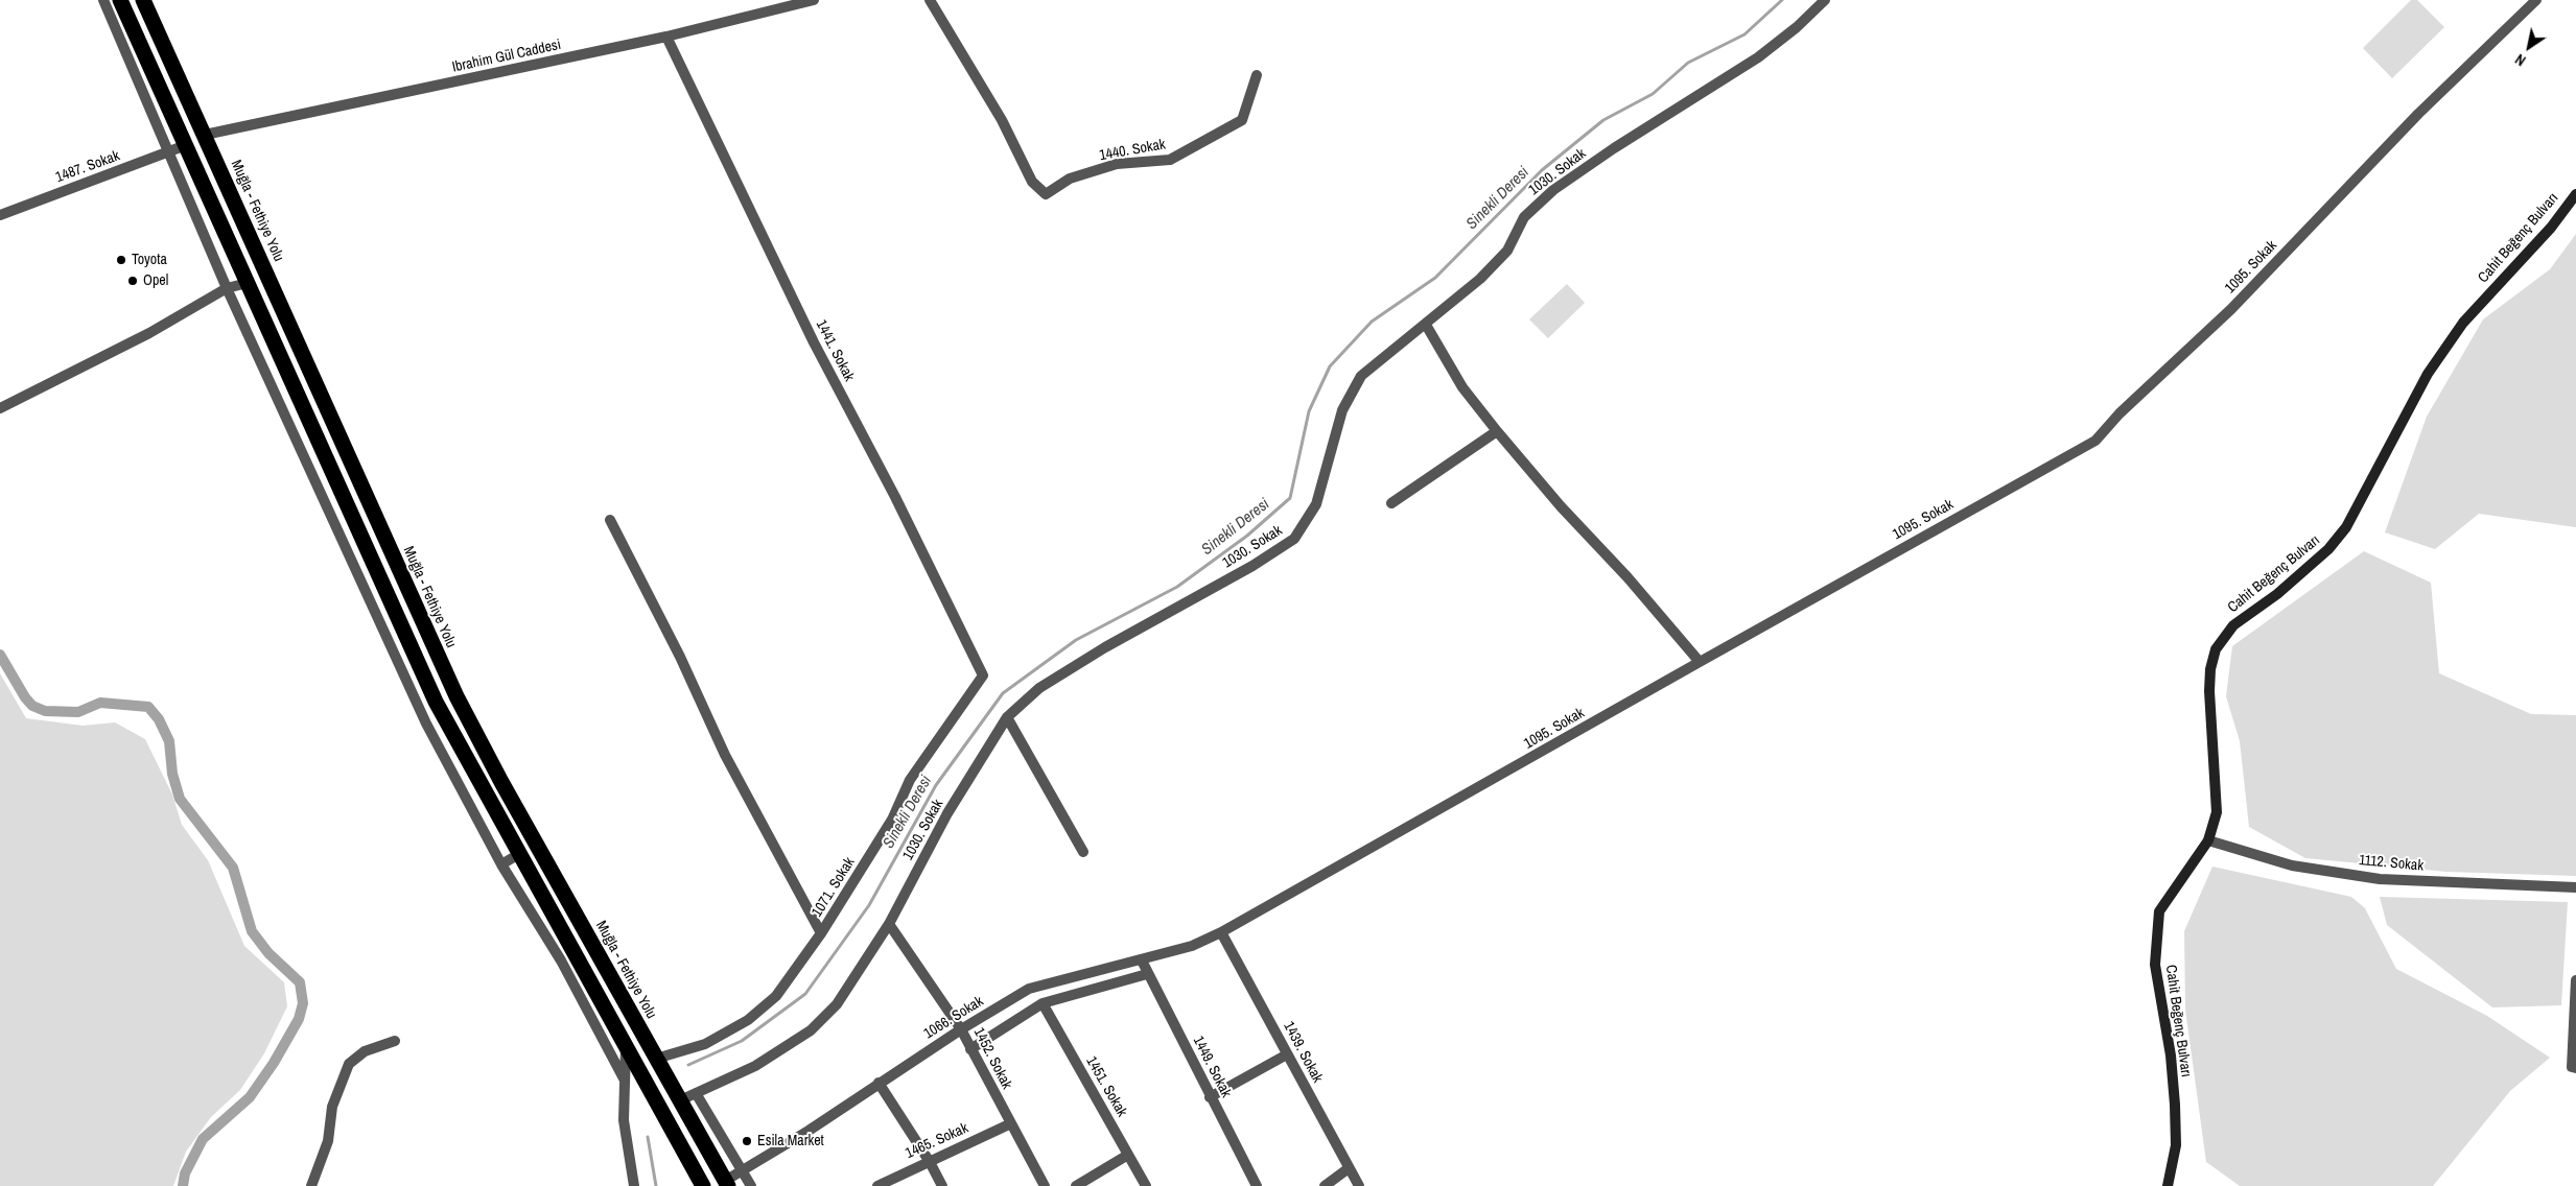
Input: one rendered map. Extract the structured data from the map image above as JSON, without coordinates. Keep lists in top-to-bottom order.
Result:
{
  "streets": {
    "highway": ["Muğla - Fethiye Yolu"],
    "main road": ["Cahit Beğenç Bulvarı"],
    "street": [
      "Ibrahim Gül Caddesi",
      "1440. Sokak",
      "1487. Sokak",
      "1030. Sokak",
      "1095. Sokak",
      "1441. Sokak",
      "1112. Sokak",
      "1071. Sokak",
      "1066. Sokak",
      "1439. Sokak",
      "1452. Sokak",
      "1449. Sokak",
      "1451. Sokak",
      "1465. Sokak"
    ]
  },
  "crossings": [
    ["Ibrahim Gül Caddesi", "Muğla - Fethiye Yolu"],
    ["Ibrahim Gül Caddesi", "1441. Sokak"],
    ["1030. Sokak", "Muğla - Fethiye Yolu"],
    ["1030. Sokak", "1452. Sokak"],
    ["Muğla - Fethiye Yolu", "1071. Sokak"],
    ["Muğla - Fethiye Yolu", "1066. Sokak"],
    ["Cahit Beğenç Bulvarı", "1112. Sokak"],
    ["1095. Sokak", "1066. Sokak"],
    ["1095. Sokak", "1439. Sokak"],
    ["1441. Sokak", "1071. Sokak"],
    ["1066. Sokak", "1439. Sokak"],
    ["1066. Sokak", "1452. Sokak"],
    ["1066. Sokak", "1449. Sokak"],
    ["1452. Sokak", "1465. Sokak"]
  ],
  "water": ["Sinekli Deresi"],
  "places": ["Toyota", "Opel", "Esila Market"],
  "north": "bottom left"
}
